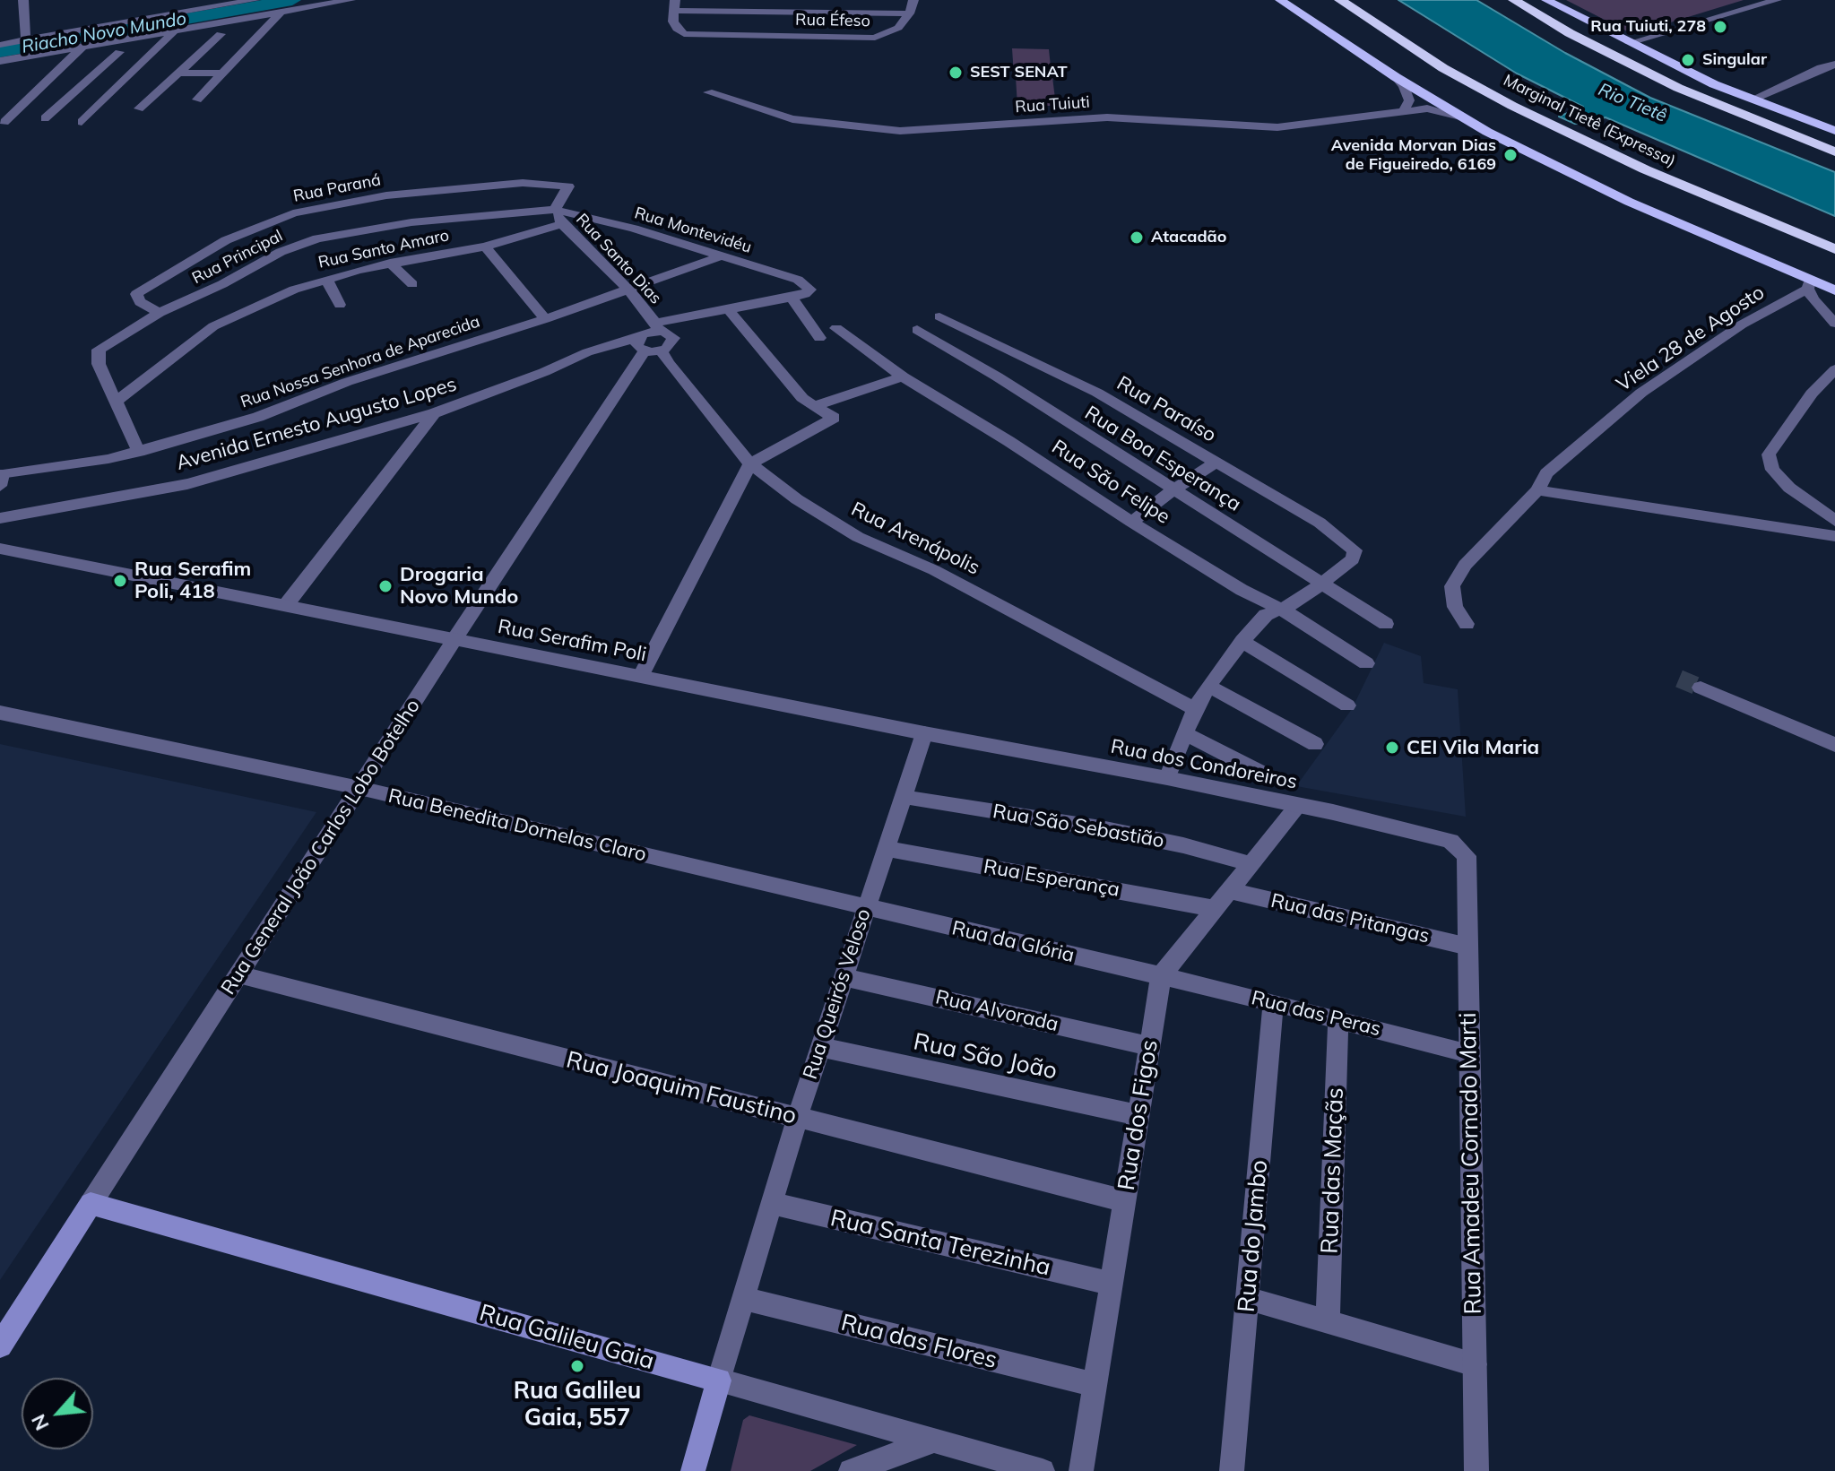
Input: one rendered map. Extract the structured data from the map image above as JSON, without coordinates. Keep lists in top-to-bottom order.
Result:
{
  "streets": {
    "highway": ["Marginal Tietê (Expressa)"],
    "main road": ["Rua General João Carlos Lobo Botelho", "Rua Galileu Gaia"],
    "street": [
      "Rua Éfeso",
      "Rua Tuiuti",
      "Rua Paraná",
      "Rua Montevidéu",
      "Rua Santo Amaro",
      "Rua Principal",
      "Rua Santo Dias",
      "Viela 28 de Agosto",
      "Rua Nossa Senhora de Aparecida",
      "Rua Paraíso",
      "Avenida Ernesto Augusto Lopes",
      "Rua Boa Esperança",
      "Rua São Felipe",
      "Rua Arenápolis",
      "Rua Serafim Poli",
      "Rua dos Condoreiros",
      "Rua Benedita Dornelas Claro",
      "Rua São Sebastião",
      "Rua Esperança",
      "Rua das Pitangas",
      "Rua da Glória",
      "Rua Queirós Veloso",
      "Rua Alvorada",
      "Rua das Peras",
      "Rua São João",
      "Rua Joaquim Faustino",
      "Rua dos Figos",
      "Rua Amadeu Cornado Marti",
      "Rua das Maçãs",
      "Rua do Jambo",
      "Rua Santa Terezinha",
      "Rua das Flores"
    ]
  },
  "crossings": [
    ["Rua Paraná", "Rua Montevidéu"],
    ["Rua Paraná", "Rua Principal"],
    ["Rua Paraná", "Rua Santo Dias"],
    ["Rua Montevidéu", "Rua Principal"],
    ["Rua Montevidéu", "Rua Santo Dias"],
    ["Rua Montevidéu", "Rua Nossa Senhora de Aparecida"],
    ["Rua Santo Amaro", "Rua Principal"],
    ["Rua Santo Amaro", "Rua Santo Dias"],
    ["Rua Principal", "Rua Santo Dias"],
    ["Rua Principal", "Rua Nossa Senhora de Aparecida"],
    ["Rua Santo Dias", "Rua Nossa Senhora de Aparecida"],
    ["Rua Santo Dias", "Avenida Ernesto Augusto Lopes"],
    ["Rua Santo Dias", "Rua Arenápolis"],
    ["Rua Santo Dias", "Rua General João Carlos Lobo Botelho"],
    ["Rua Paraíso", "Rua Boa Esperança"],
    ["Avenida Ernesto Augusto Lopes", "Rua Arenápolis"],
    ["Avenida Ernesto Augusto Lopes", "Rua General João Carlos Lobo Botelho"],
    ["Rua Arenápolis", "Rua General João Carlos Lobo Botelho"],
    ["Rua Serafim Poli", "Rua dos Condoreiros"],
    ["Rua Serafim Poli", "Rua General João Carlos Lobo Botelho"],
    ["Rua Serafim Poli", "Rua Queirós Veloso"],
    ["Rua dos Condoreiros", "Rua Queirós Veloso"],
    ["Rua dos Condoreiros", "Rua Amadeu Cornado Marti"],
    ["Rua Benedita Dornelas Claro", "Rua General João Carlos Lobo Botelho"],
    ["Rua Benedita Dornelas Claro", "Rua da Glória"],
    ["Rua Benedita Dornelas Claro", "Rua Queirós Veloso"],
    ["Rua São Sebastião", "Rua Queirós Veloso"],
    ["Rua General João Carlos Lobo Botelho", "Rua Joaquim Faustino"],
    ["Rua General João Carlos Lobo Botelho", "Rua Galileu Gaia"],
    ["Rua Esperança", "Rua Queirós Veloso"],
    ["Rua das Pitangas", "Rua Amadeu Cornado Marti"],
    ["Rua da Glória", "Rua Queirós Veloso"],
    ["Rua da Glória", "Rua das Peras"],
    ["Rua da Glória", "Rua dos Figos"],
    ["Rua Queirós Veloso", "Rua Alvorada"],
    ["Rua Queirós Veloso", "Rua São João"],
    ["Rua Queirós Veloso", "Rua Joaquim Faustino"],
    ["Rua Queirós Veloso", "Rua Santa Terezinha"],
    ["Rua Queirós Veloso", "Rua Galileu Gaia"],
    ["Rua Queirós Veloso", "Rua das Flores"],
    ["Rua Alvorada", "Rua dos Figos"],
    ["Rua das Peras", "Rua dos Figos"],
    ["Rua das Peras", "Rua Amadeu Cornado Marti"],
    ["Rua das Peras", "Rua das Maçãs"],
    ["Rua das Peras", "Rua do Jambo"],
    ["Rua São João", "Rua dos Figos"],
    ["Rua Joaquim Faustino", "Rua dos Figos"],
    ["Rua dos Figos", "Rua Santa Terezinha"],
    ["Rua dos Figos", "Rua das Flores"]
  ],
  "water": ["Riacho Novo Mundo", "Rio Tietê"],
  "places": [
    "Rua Tuiuti, 278",
    "Singular",
    "SEST SENAT",
    "Avenida Morvan Dias de Figueiredo, 6169",
    "Atacadão",
    "Rua Serafim Poli, 418",
    "Drogaria Novo Mundo",
    "CEI Vila Maria",
    "Rua Galileu Gaia, 557"
  ],
  "north": "bottom left"
}
